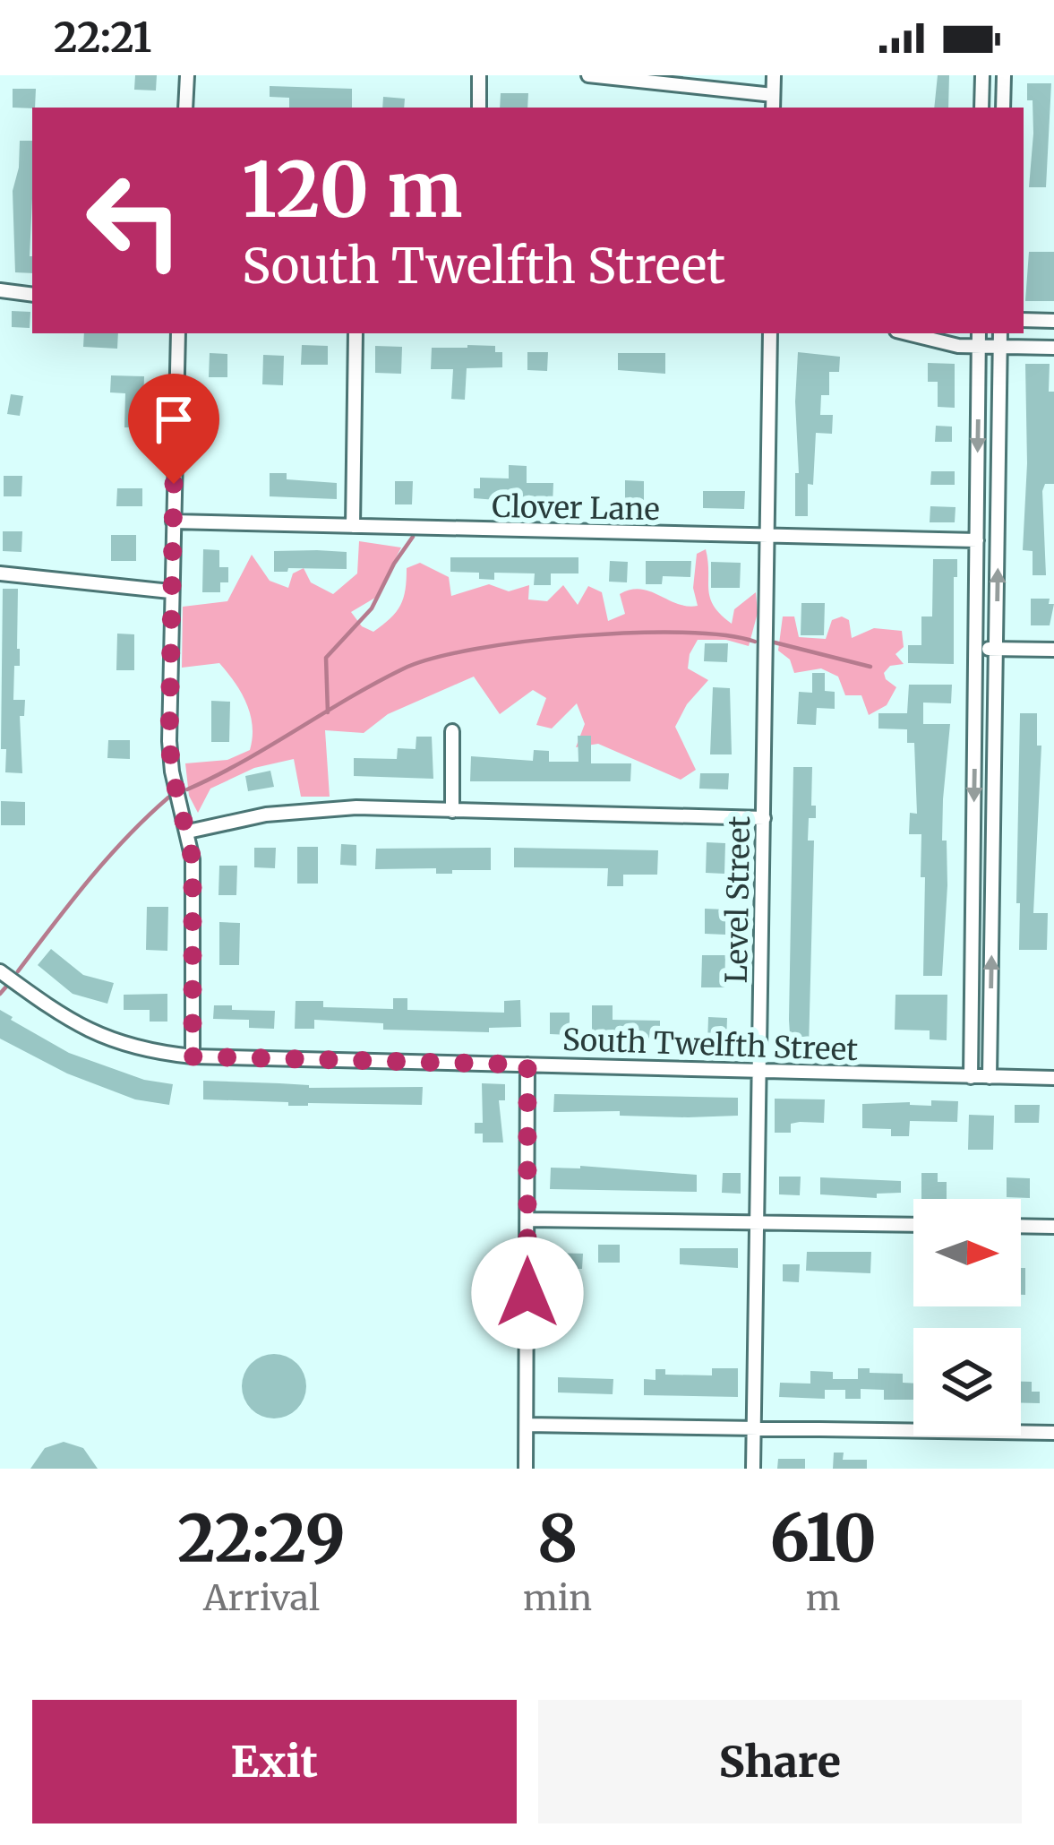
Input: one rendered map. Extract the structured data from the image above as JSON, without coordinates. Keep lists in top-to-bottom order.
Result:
{
  "streets": {
    "street": ["Clover Lane", "Level Street", "South Twelfth Street"]
  },
  "crossings": [
    ["Clover Lane", "Level Street"],
    ["Level Street", "South Twelfth Street"]
  ],
  "north": "right",
  "page": {
    "status": "22:21",
    "turn": ["120 m", "South Twelfth Street"],
    "eta": [
      "22:29",
      "Arrival",
      "8",
      "min",
      "610",
      "m"
    ],
    "buttons": ["Exit", "Share"]
  }
}
